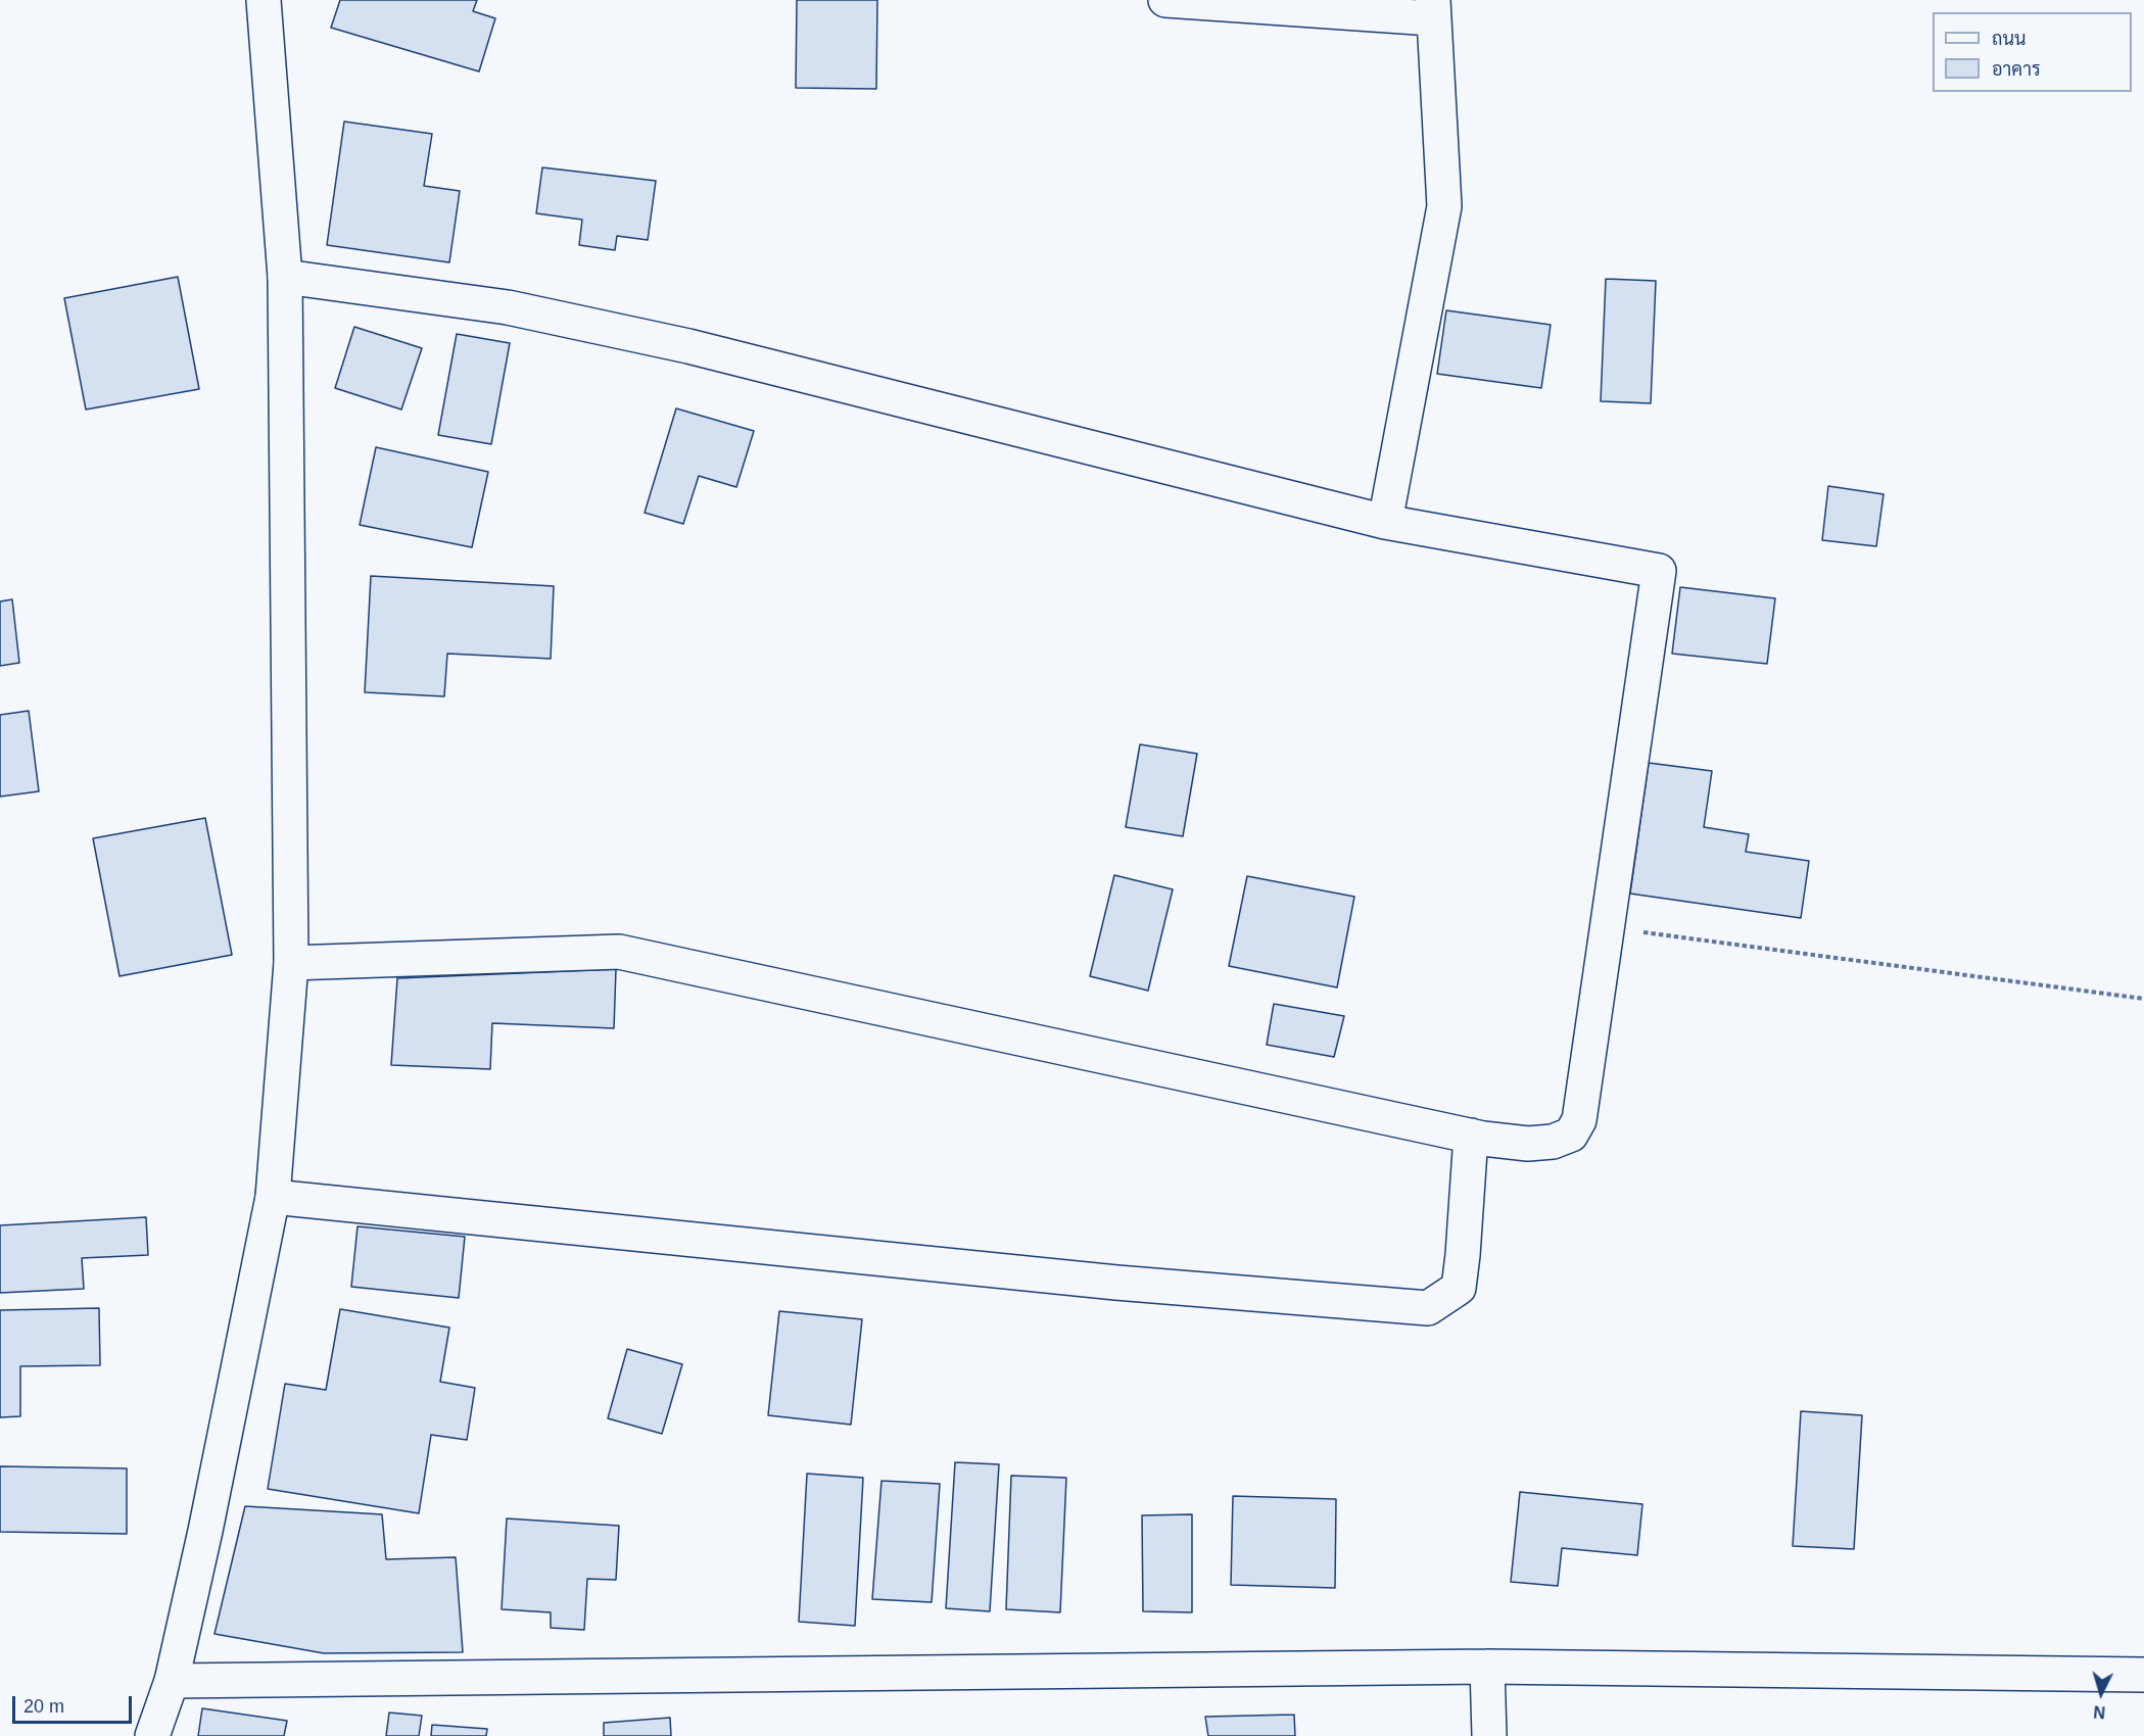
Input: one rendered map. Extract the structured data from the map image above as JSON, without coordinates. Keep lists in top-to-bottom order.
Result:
{
  "legend": ["ถนน", "อาคาร"],
  "scale_bar": "20 m",
  "north": "bottom"
}
